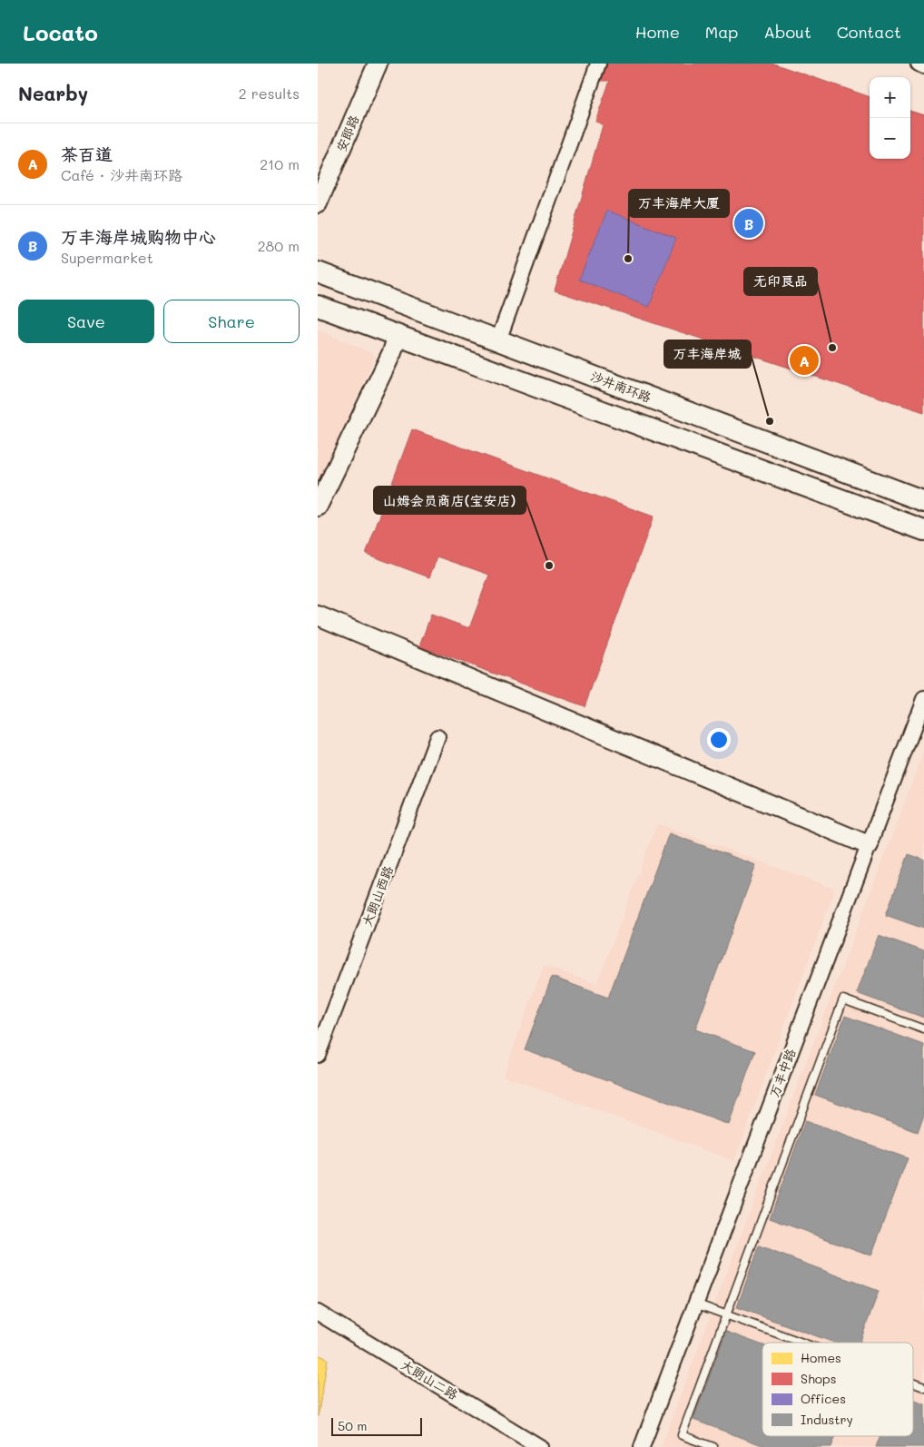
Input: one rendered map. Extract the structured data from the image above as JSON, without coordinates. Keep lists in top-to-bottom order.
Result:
{
  "streets": {
    "main road": ["沙井南环路"],
    "street": [
      "安郎路",
      "大朗山西路",
      "万丰中路",
      "大朗山二路"
    ]
  },
  "places": [
    "万丰海岸大厦",
    "无印良品",
    "万丰海岸城",
    "山姆会员商店(宝安店)"
  ],
  "legend": [
    "Homes",
    "Shops",
    "Offices",
    "Industry"
  ],
  "scale_bar": "50 m",
  "page": {
    "header": "Locato",
    "nav": [
      "Home",
      "Map",
      "About",
      "Contact"
    ],
    "heading": ["Nearby", "2 results"],
    "map_buttons": ["+", "−"],
    "list": [
      {
        "mark": "A",
        "name": "茶百道",
        "note": "Café · 沙井南环路",
        "value": "210 m"
      },
      {
        "mark": "B",
        "name": "万丰海岸城购物中心",
        "note": "Supermarket",
        "value": "280 m"
      }
    ],
    "pins": ["B", "A"],
    "buttons": ["Save", "Share"],
    "scale": "50 m"
  }
}
